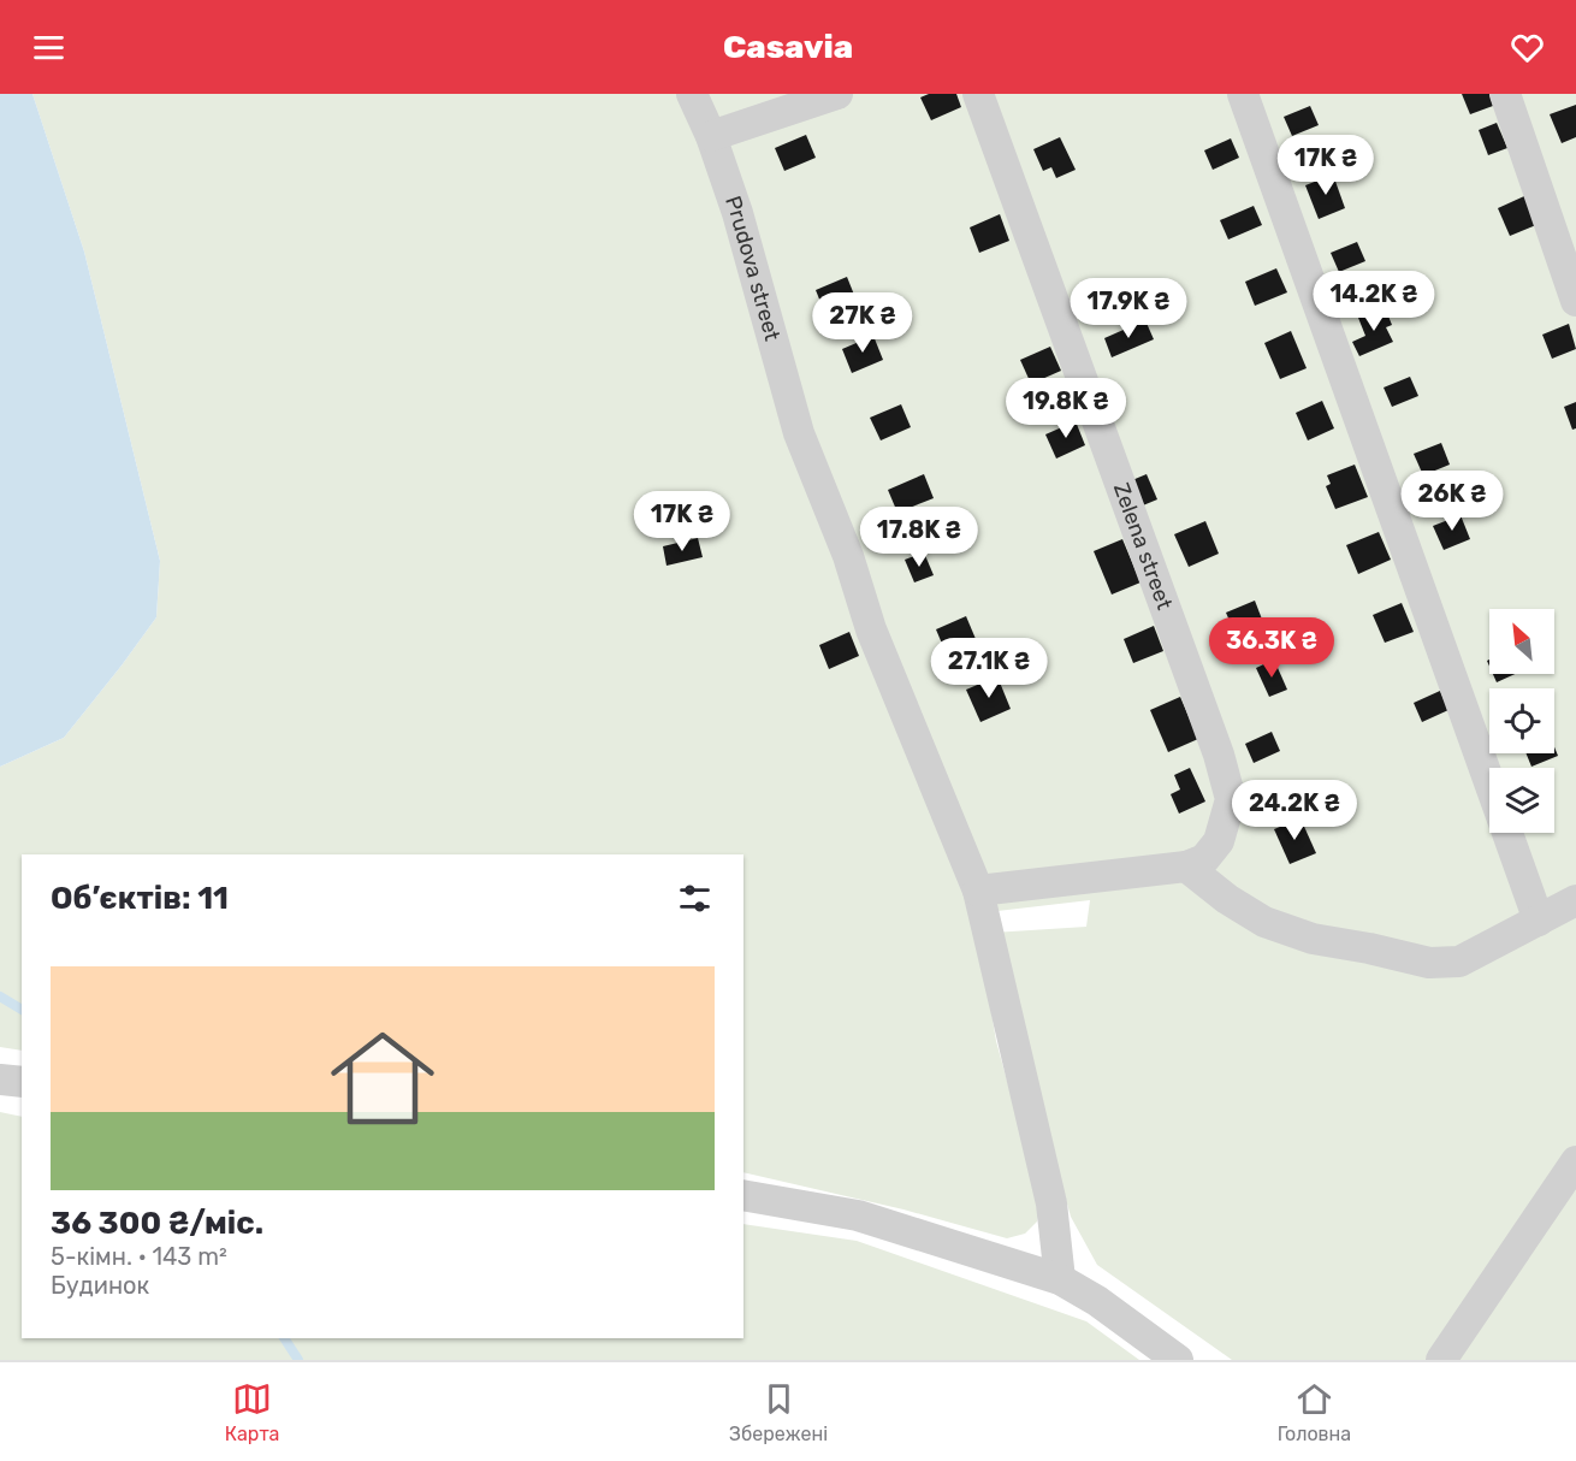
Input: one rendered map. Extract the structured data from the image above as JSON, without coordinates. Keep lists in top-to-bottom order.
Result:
{
  "streets": {
    "street": ["Prudova street", "Zelena street"]
  },
  "north": "top left",
  "page": {
    "header": "Casavia",
    "price": [
      "17K ₴",
      "14.2K ₴",
      "17.9K ₴",
      "27K ₴",
      "19.8K ₴",
      "26K ₴",
      "17K ₴",
      "17.8K ₴",
      "36.3K ₴",
      "27.1K ₴",
      "24.2K ₴"
    ],
    "heading": "Об’єктів: 11",
    "list": [
      {
        "name": "36 300 ₴/міс.",
        "note": "5-кімн. · 143 m² · Будинок"
      }
    ],
    "tabs": ["Карта", "Збережені", "Головна"]
  }
}
